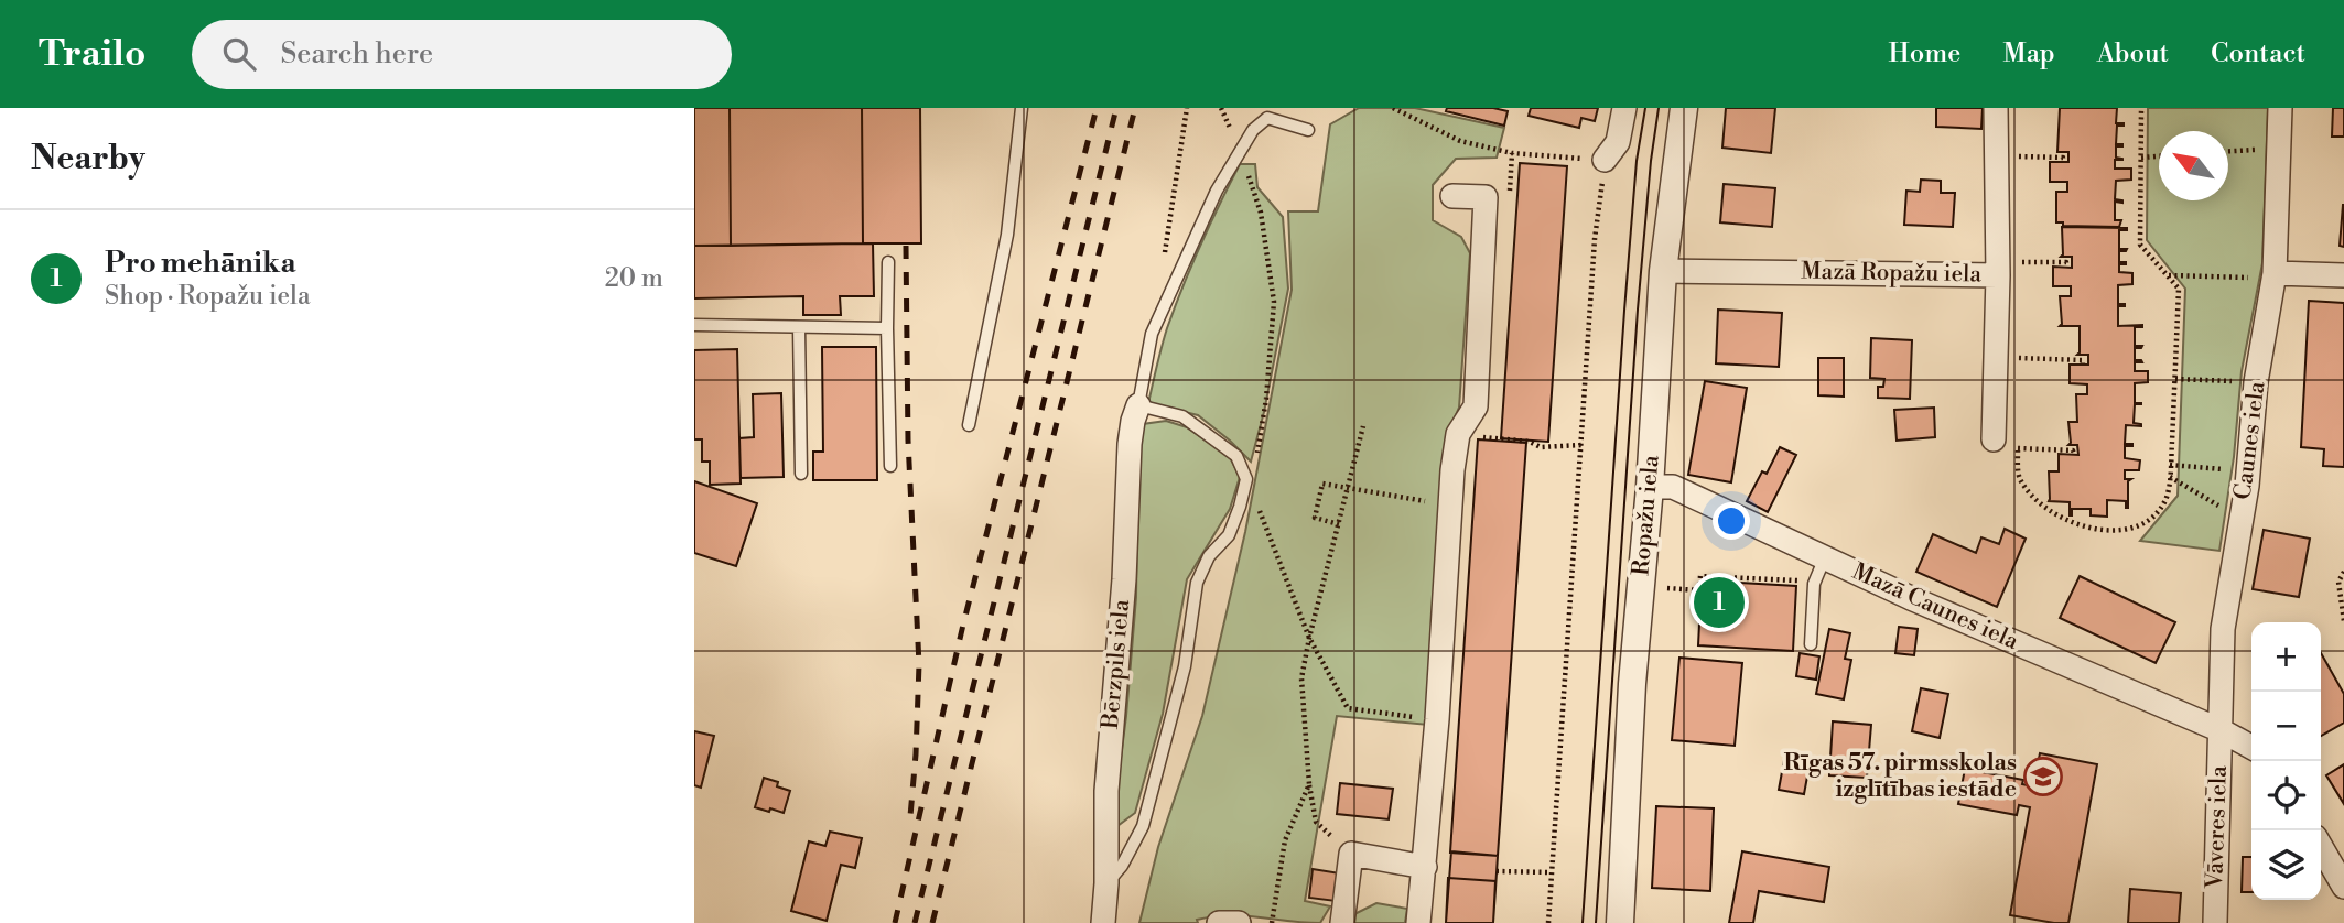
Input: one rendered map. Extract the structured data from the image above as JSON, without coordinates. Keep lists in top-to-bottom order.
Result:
{
  "streets": {
    "street": [
      "Mazā Ropažu iela",
      "Caunes iela",
      "Ropažu iela",
      "Mazā Caunes iela",
      "Bērzpils iela",
      "Vāveres iela"
    ]
  },
  "crossings": [
    ["Mazā Ropažu iela", "Ropažu iela"],
    ["Caunes iela", "Mazā Caunes iela"],
    ["Caunes iela", "Vāveres iela"],
    ["Ropažu iela", "Mazā Caunes iela"],
    ["Mazā Caunes iela", "Vāveres iela"]
  ],
  "places": {
    "school or university": ["Rīgas 57. pirmsskolas izglītības iestāde"]
  },
  "north": "top left",
  "page": {
    "header": "Trailo",
    "search": "Search here",
    "nav": [
      "Home",
      "Map",
      "About",
      "Contact"
    ],
    "heading": "Nearby",
    "list": [
      {
        "mark": "1",
        "name": "Pro mehānika",
        "note": "Shop · Ropažu iela",
        "value": "20 m"
      }
    ],
    "pins": "1",
    "map_buttons": ["+", "−"]
  }
}
